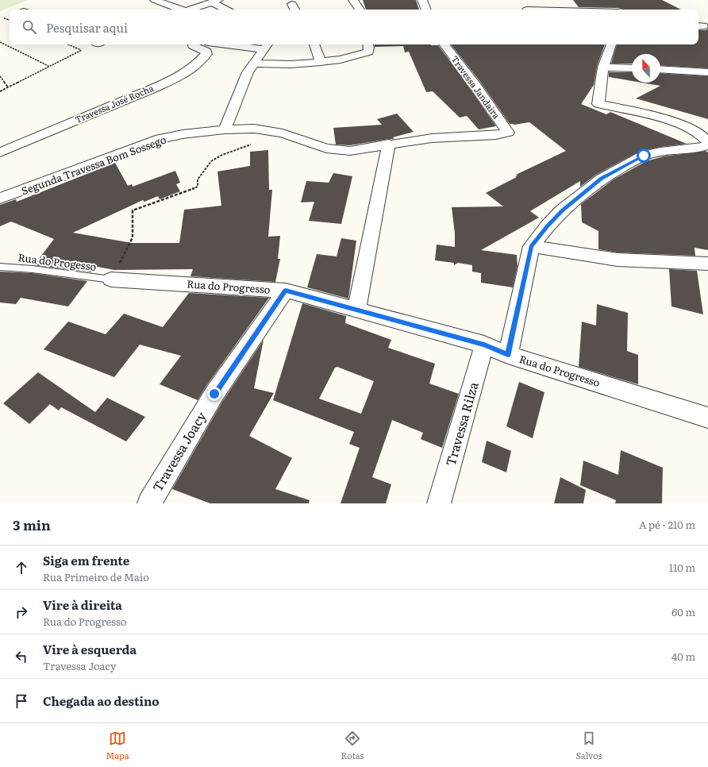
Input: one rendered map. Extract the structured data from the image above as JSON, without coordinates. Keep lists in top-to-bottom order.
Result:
{
  "streets": {
    "street": [
      "Travessa Jandaíra",
      "Travessa José Rocha",
      "Segunda Travessa Bom Sossego",
      "Rua do Progresso",
      "Travessa Rilza",
      "Travessa Joacy"
    ],
    "lane": ["Rua do Progesso"]
  },
  "crossings": [
    ["Travessa Jandaíra", "Segunda Travessa Bom Sossego"],
    ["Rua do Progesso", "Rua do Progresso"],
    ["Rua do Progresso", "Travessa Rilza"],
    ["Rua do Progresso", "Travessa Joacy"]
  ],
  "north": "top",
  "page": {
    "search": "Pesquisar aqui",
    "heading": ["3 min", "A pé · 210 m"],
    "list": [
      ["Siga em frente", "Rua Primeiro de Maio", "110 m"],
      ["Vire à direita", "Rua do Progresso", "60 m"],
      ["Vire à esquerda", "Travessa Joacy", "40 m"],
      "Chegada ao destino"
    ],
    "nav": ["Mapa", "Rotas", "Salvos"]
  }
}
